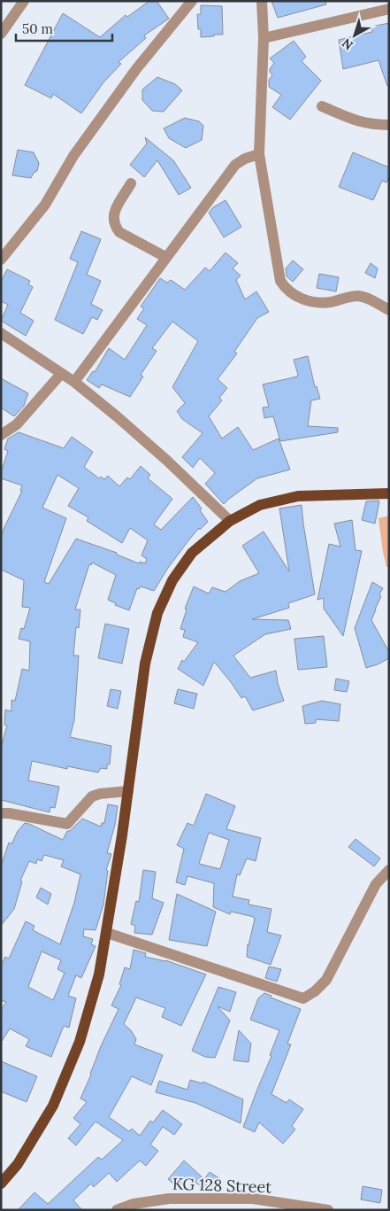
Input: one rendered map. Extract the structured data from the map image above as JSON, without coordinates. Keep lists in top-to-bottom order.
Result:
{
  "streets": {
    "street": ["KG 128 Street"]
  },
  "scale_bar": "50 m",
  "north": "bottom left"
}
